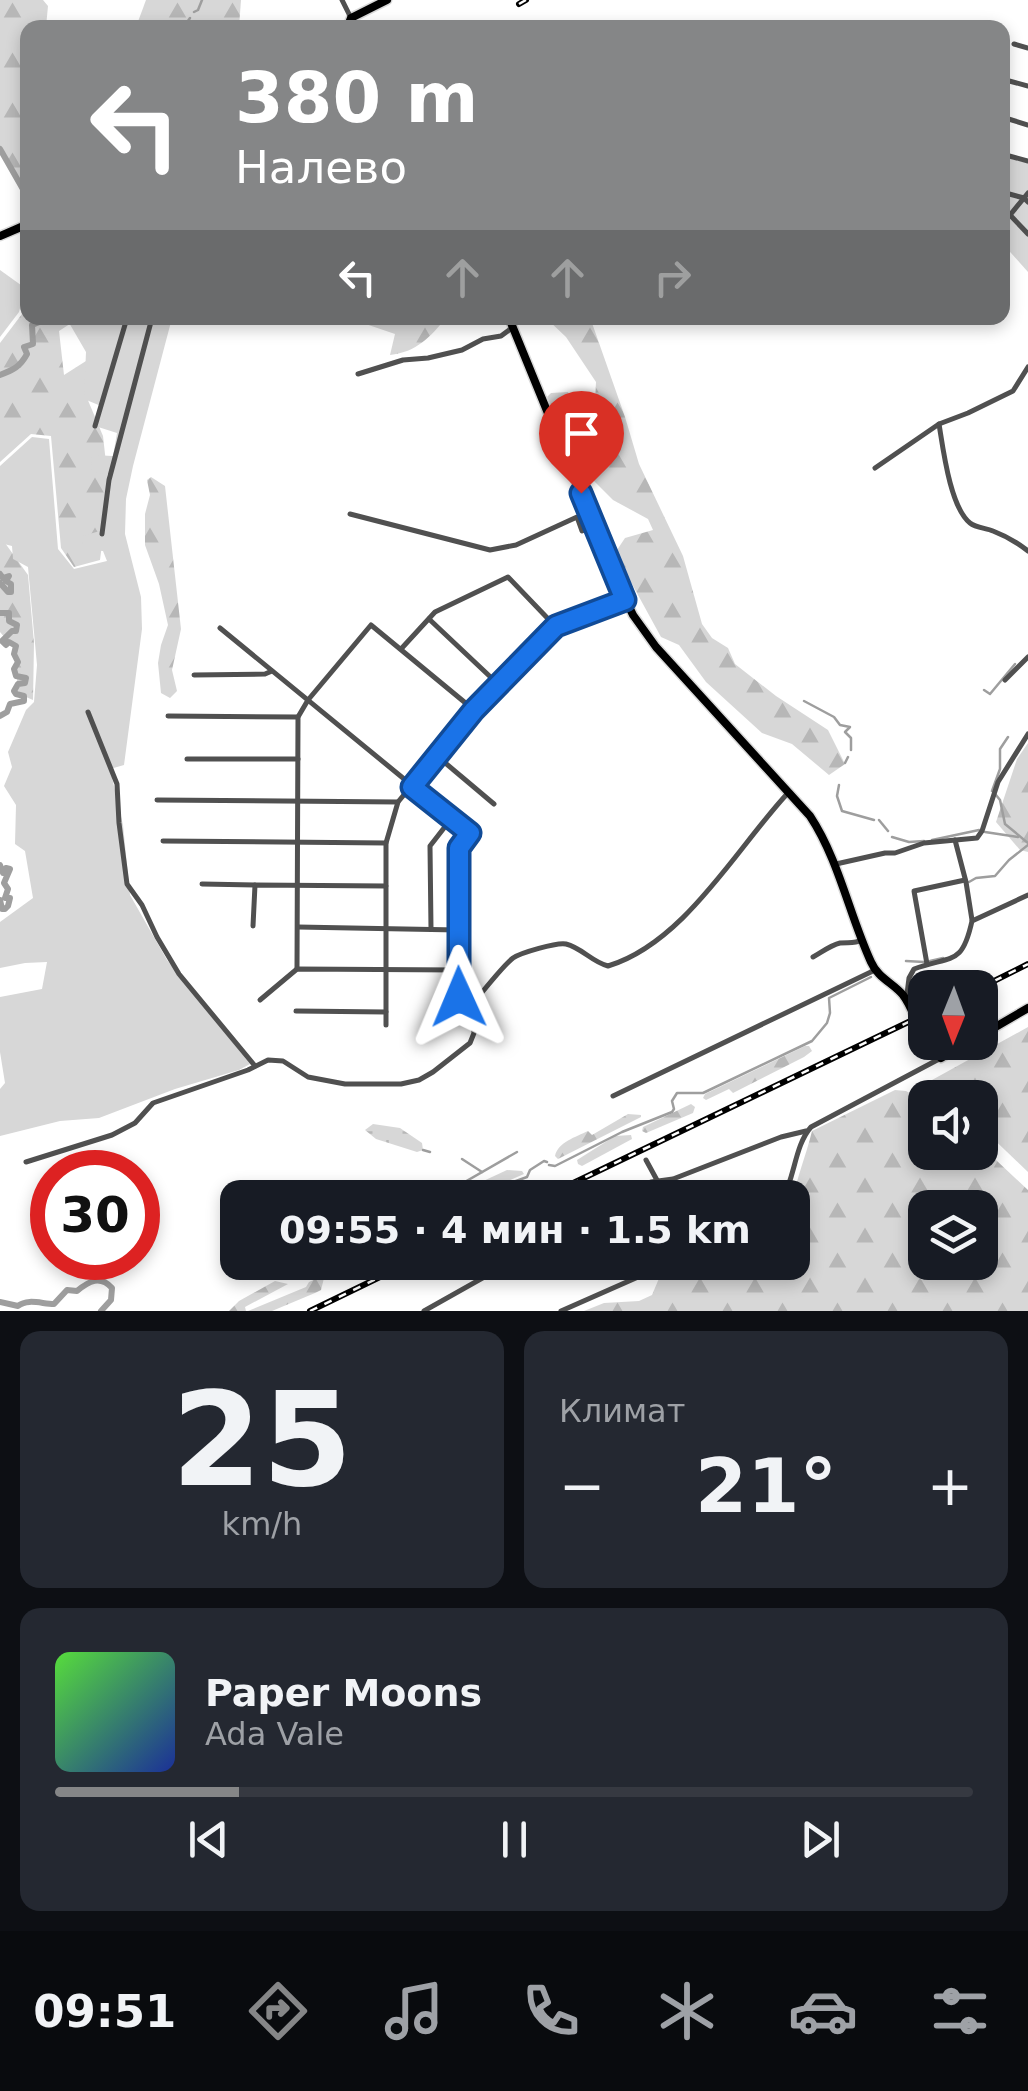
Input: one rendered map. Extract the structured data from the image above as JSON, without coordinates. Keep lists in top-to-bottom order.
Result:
{
  "north": "bottom",
  "page": {
    "turn": ["380 m", "Налево"],
    "limit": "30",
    "trip": "09:55 · 4 мин · 1.5 km",
    "tile": [
      ["25", "km/h"],
      "Климат"
    ],
    "heat": ["−", "21°", "+"],
    "song": ["Paper Moons", "Ada Vale"],
    "tabs": "09:51"
  }
}
